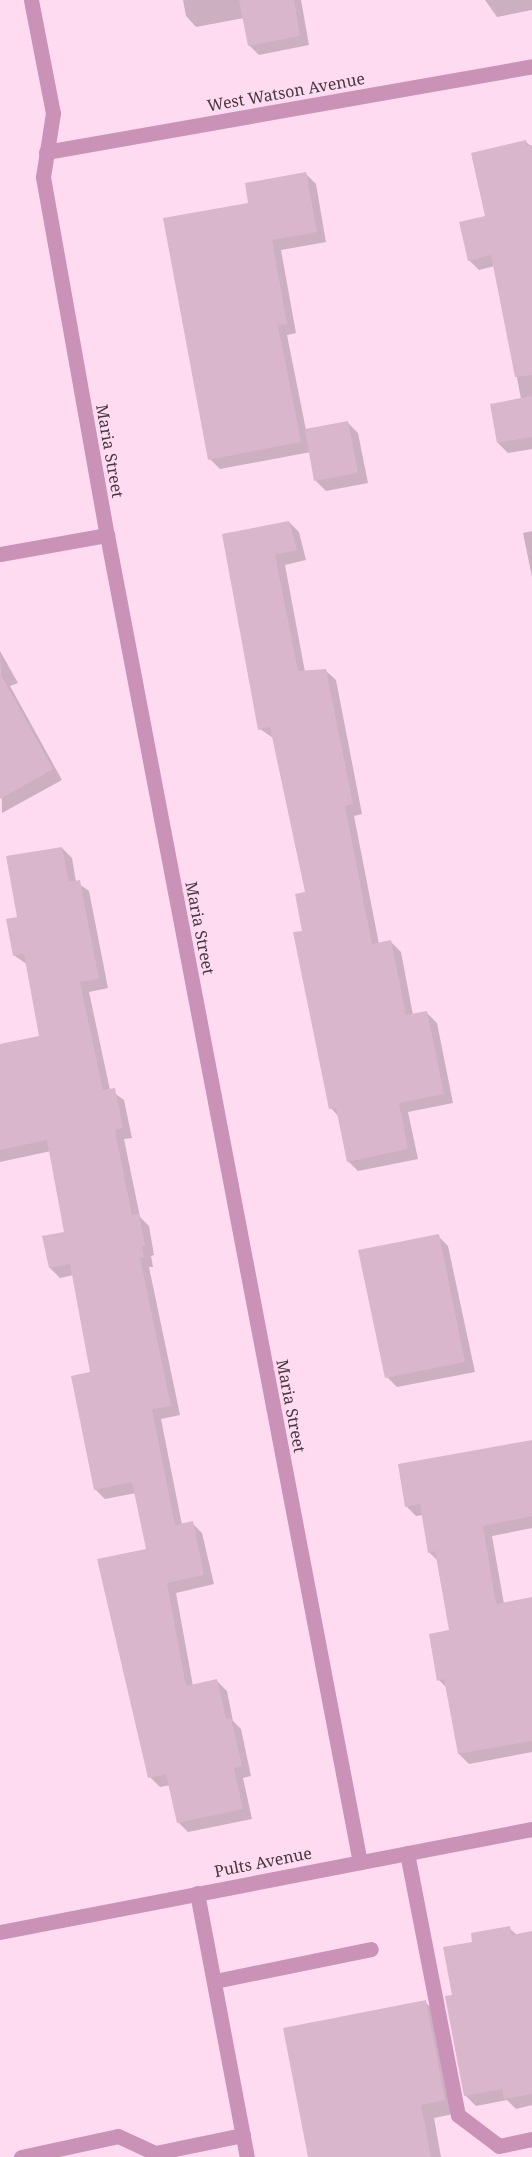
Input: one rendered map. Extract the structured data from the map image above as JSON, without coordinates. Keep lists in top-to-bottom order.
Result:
{
  "streets": {
    "street": ["West Watson Avenue", "Maria Street", "Pults Avenue"]
  },
  "crossings": [
    ["West Watson Avenue", "Maria Street"],
    ["Maria Street", "Pults Avenue"]
  ]
}
